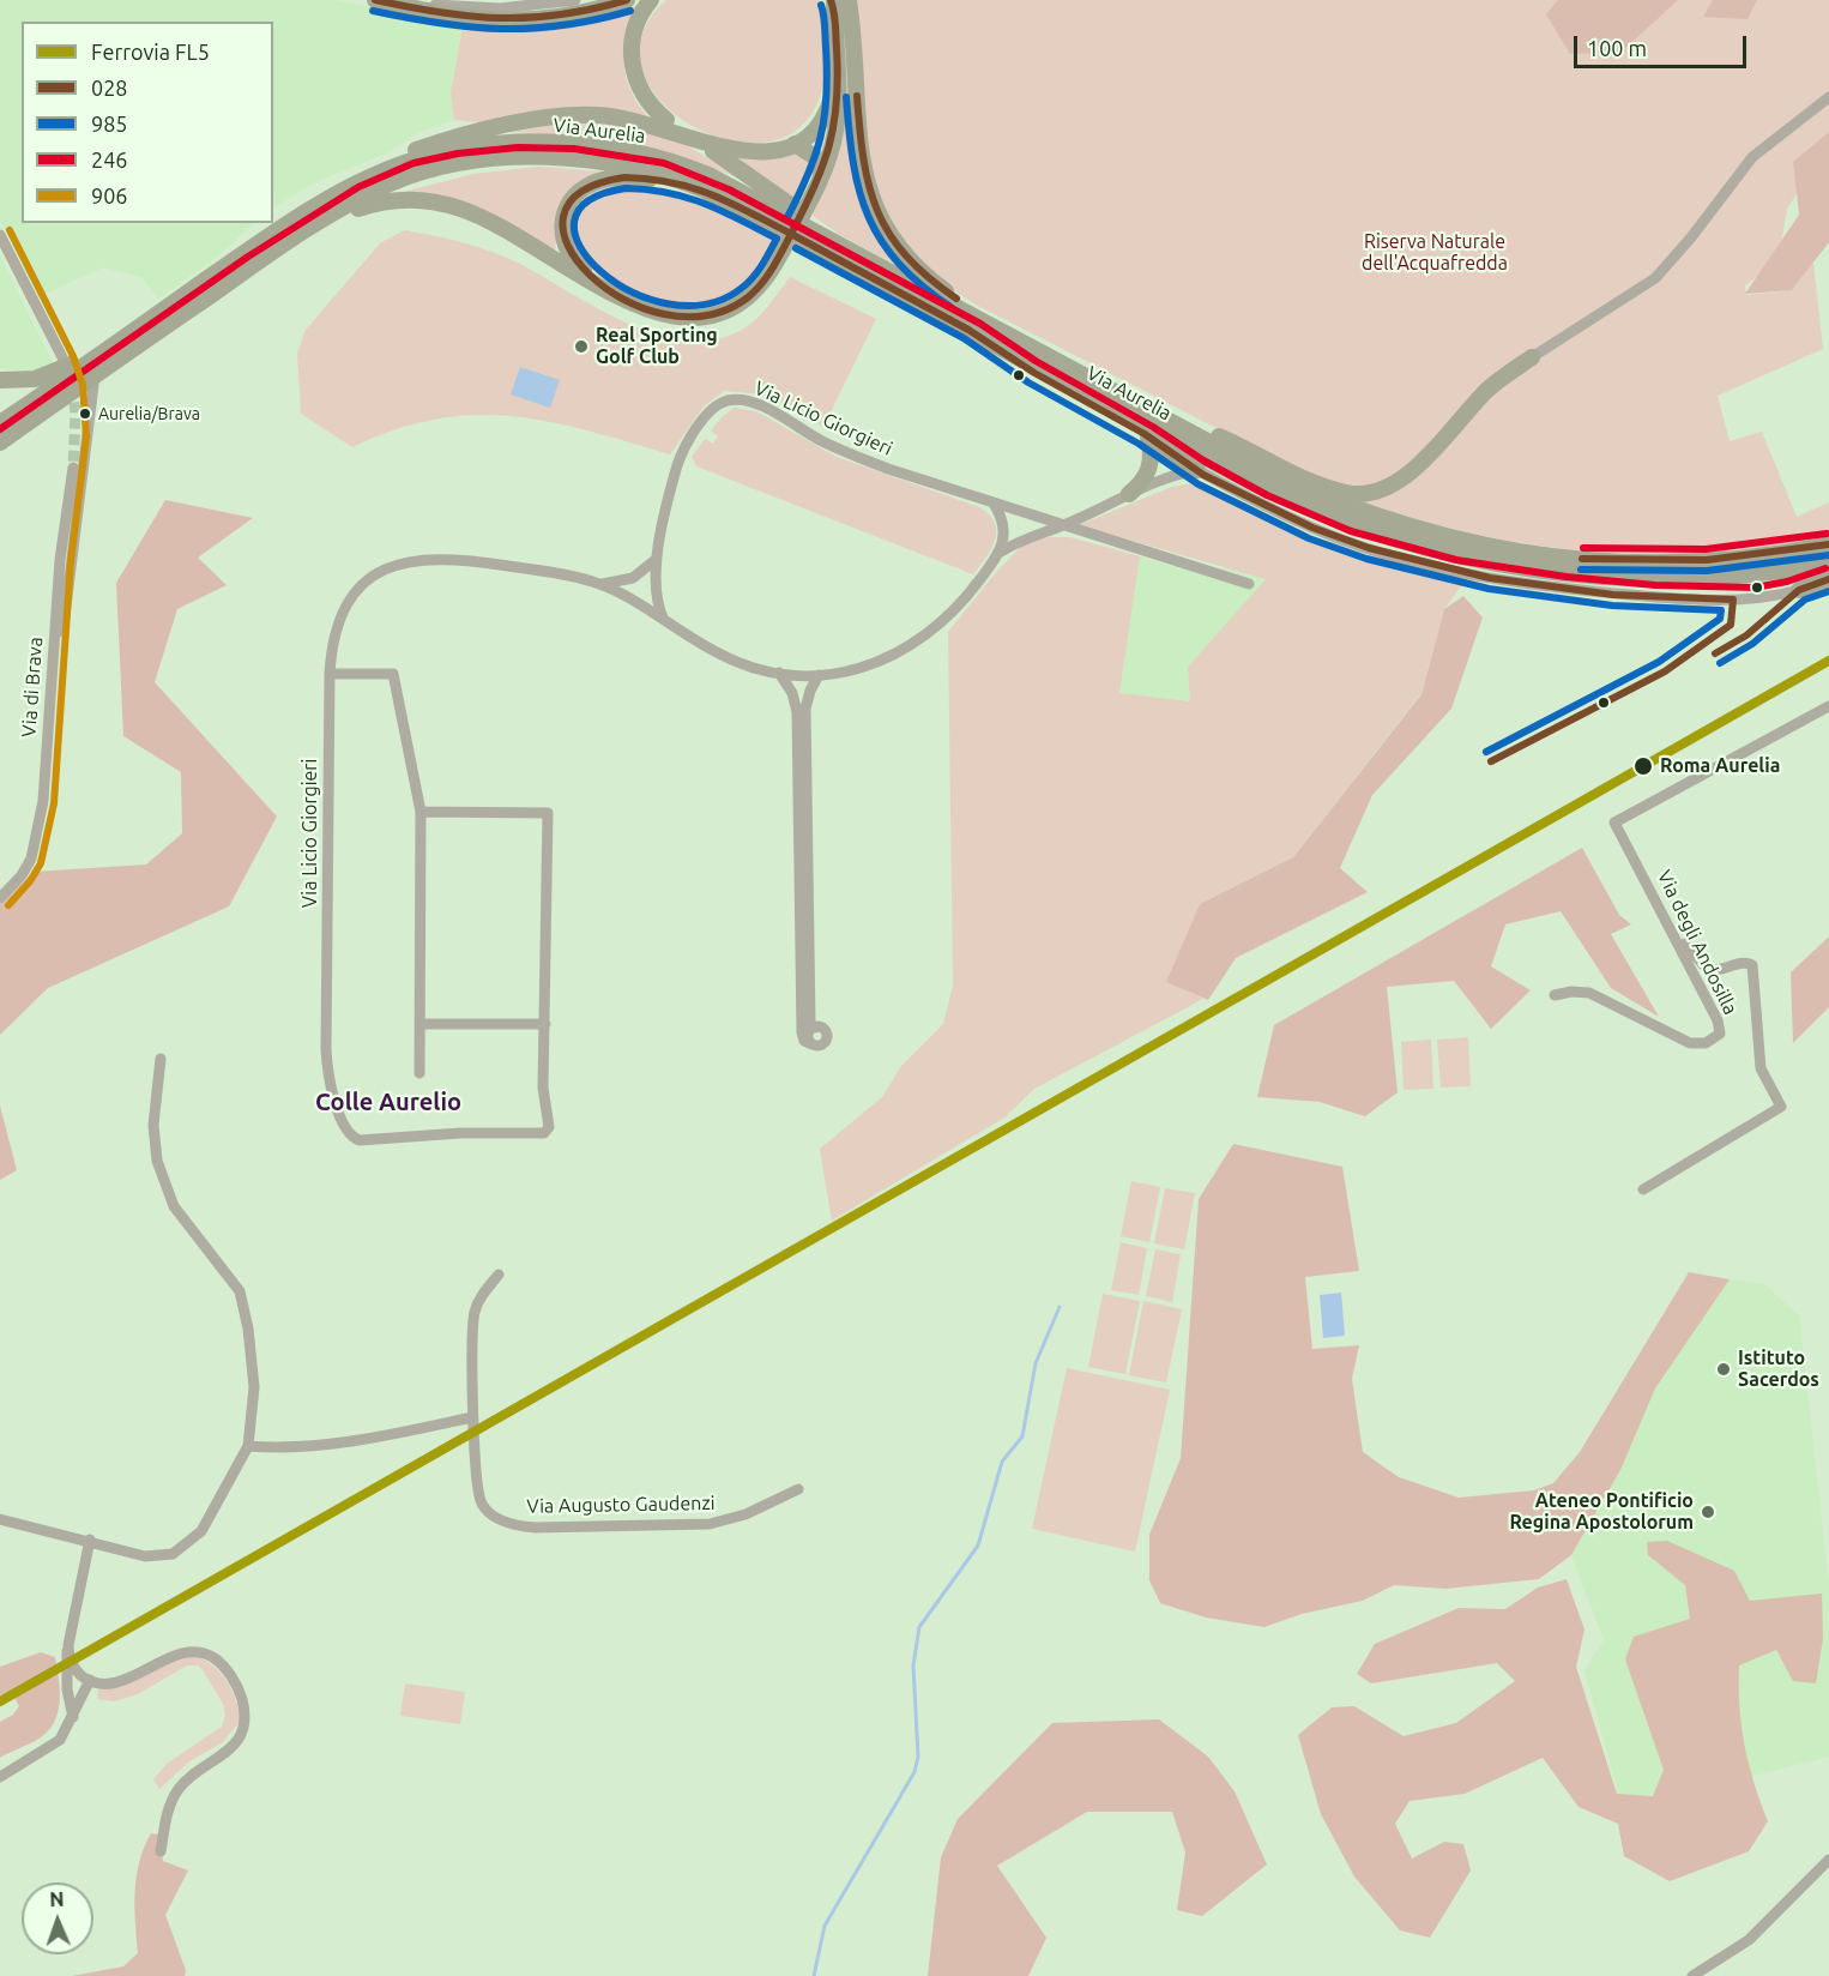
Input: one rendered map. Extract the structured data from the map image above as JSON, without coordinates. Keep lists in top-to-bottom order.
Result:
{
  "streets": {
    "highway": ["Via Aurelia"],
    "street": [
      "Via Licio Giorgieri",
      "Via di Brava",
      "Via degli Andosilla",
      "Via Augusto Gaudenzi"
    ]
  },
  "districts": ["Colle Aurelio"],
  "parks": ["Riserva Naturale dell'Acquafredda"],
  "places": [
    "Real Sporting Golf Club",
    "Aurelia/Brava",
    "Roma Aurelia",
    "Istituto Sacerdos",
    "Ateneo Pontificio Regina Apostolorum"
  ],
  "lines": [
    "transit line 028",
    "transit line 985",
    "transit line 246",
    "transit line 906",
    "rail line FL5"
  ],
  "legend": [
    "Ferrovia FL5",
    "028",
    "985",
    "246",
    "906"
  ],
  "scale_bar": "100 m",
  "north": "top"
}
